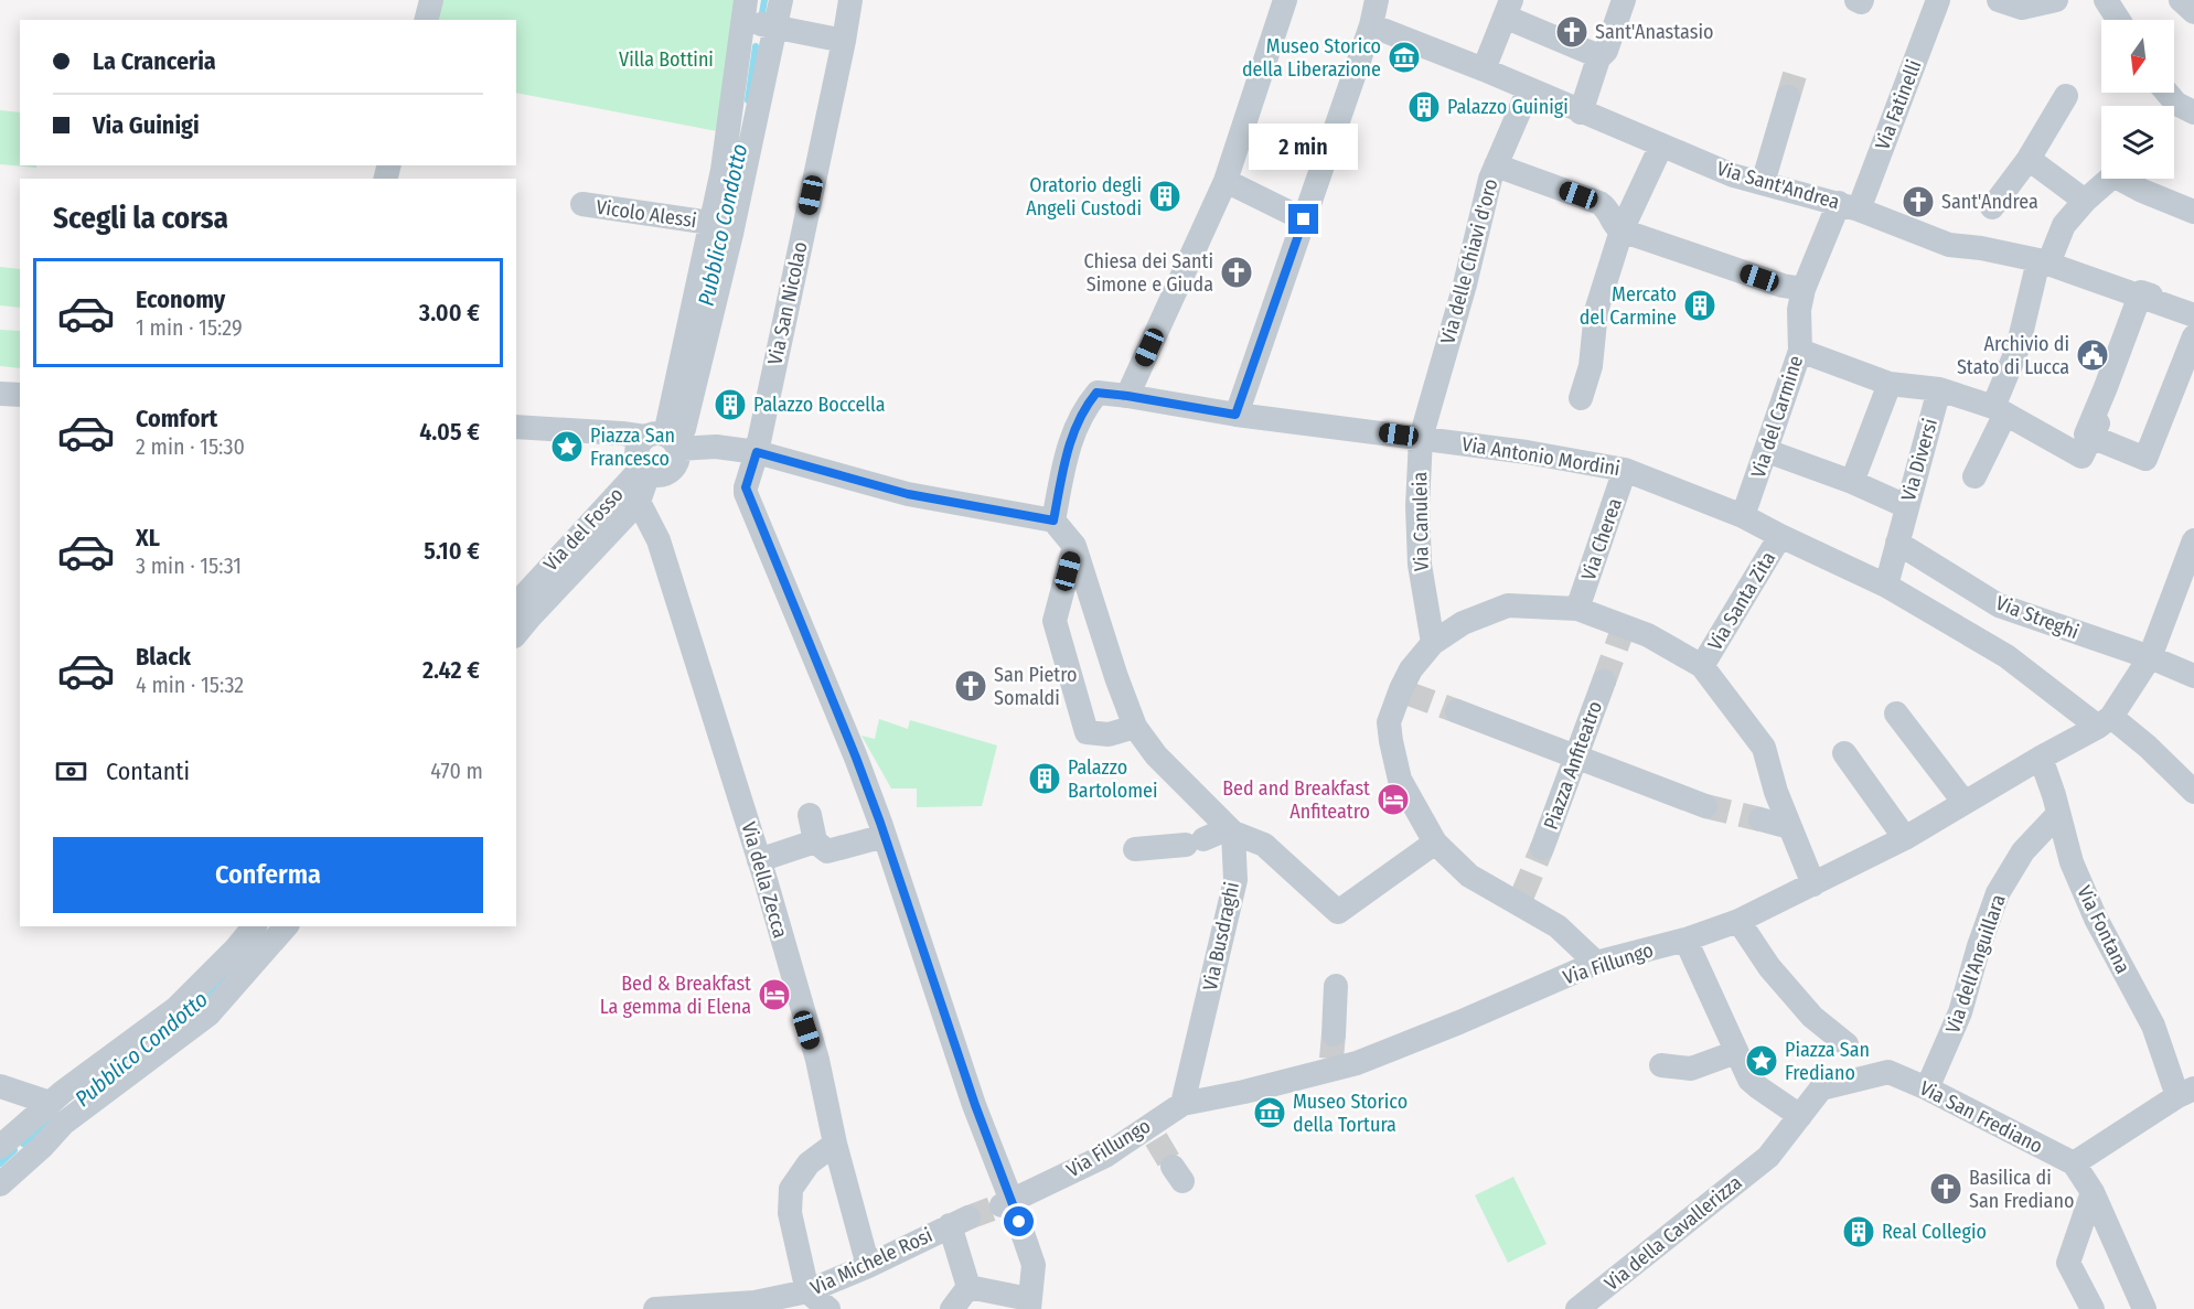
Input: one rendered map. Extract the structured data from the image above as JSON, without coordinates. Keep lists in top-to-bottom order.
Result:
{
  "streets": {
    "street": [
      "Via Fatinelli",
      "Via Sant'Andrea",
      "Vicolo Alessi",
      "Via delle Chiavi d'oro",
      "Via San Nicolao",
      "Via del Carmine",
      "Via Antonio Mordini",
      "Via Diversi",
      "Via Canuleia",
      "Via del Fosso",
      "Via Cherea",
      "Via Santa Zita",
      "Via Streghi",
      "Piazza Anfiteatro",
      "Via della Zecca",
      "Via Fontana",
      "Via Busdraghi",
      "Via Fillungo",
      "Via dell'Anguillara",
      "Via San Frediano",
      "Via della Cavallerizza",
      "Via Michele Rosi"
    ]
  },
  "crossings": [
    ["Via Fatinelli", "Via Sant'Andrea"],
    ["Via Fatinelli", "Via del Carmine"],
    ["Via Sant'Andrea", "Via delle Chiavi d'oro"],
    ["Via Sant'Andrea", "Via del Carmine"],
    ["Via delle Chiavi d'oro", "Via Antonio Mordini"],
    ["Via delle Chiavi d'oro", "Via Canuleia"],
    ["Via San Nicolao", "Via Fillungo"],
    ["Via del Carmine", "Via Antonio Mordini"],
    ["Via Antonio Mordini", "Via Diversi"],
    ["Via Antonio Mordini", "Via Canuleia"],
    ["Via Antonio Mordini", "Via Cherea"],
    ["Via Antonio Mordini", "Via Santa Zita"],
    ["Via Antonio Mordini", "Via Fillungo"],
    ["Via Diversi", "Via Streghi"],
    ["Via del Fosso", "Via della Zecca"],
    ["Via Streghi", "Via Fillungo"],
    ["Via della Zecca", "Via Michele Rosi"],
    ["Via Fontana", "Via Fillungo"],
    ["Via Fontana", "Via dell'Anguillara"],
    ["Via Busdraghi", "Via Fillungo"],
    ["Via dell'Anguillara", "Via San Frediano"],
    ["Via San Frediano", "Via della Cavallerizza"]
  ],
  "water": ["Pubblico Condotto"],
  "parks": ["Villa Bottini"],
  "places": {
    "church": [
      "Sant'Anastasio",
      "Sant'Andrea",
      "Chiesa dei Santi Simone e Giuda",
      "San Pietro Somaldi",
      "Basilica di San Frediano"
    ],
    "museum": ["Museo Storico della Liberazione", "Museo Storico della Tortura"],
    "building": [
      "Palazzo Guinigi",
      "Oratorio degli Angeli Custodi",
      "Mercato del Carmine",
      "Palazzo Boccella",
      "Palazzo Bartolomei",
      "Real Collegio"
    ],
    "public building": ["Archivio di Stato di Lucca"],
    "place": ["Piazza San Francesco", "Piazza San Frediano"],
    "hotel": ["Bed and Breakfast Anfiteatro", "Bed & Breakfast La gemma di Elena"]
  },
  "north": "bottom",
  "page": {
    "banner": ["La Cranceria", "Via Guinigi"],
    "bubble": "2 min",
    "heading": "Scegli la corsa",
    "list": [
      {
        "name": "Economy",
        "note": "1 min · 15:29",
        "value": "3.00 €"
      },
      {
        "name": "Comfort",
        "note": "2 min · 15:30",
        "value": "4.05 €"
      },
      {
        "name": "XL",
        "note": "3 min · 15:31",
        "value": "5.10 €"
      },
      {
        "name": "Black",
        "note": "4 min · 15:32",
        "value": "2.42 €"
      }
    ],
    "pay": ["Contanti", "470 m"],
    "buttons": "Conferma"
  }
}
